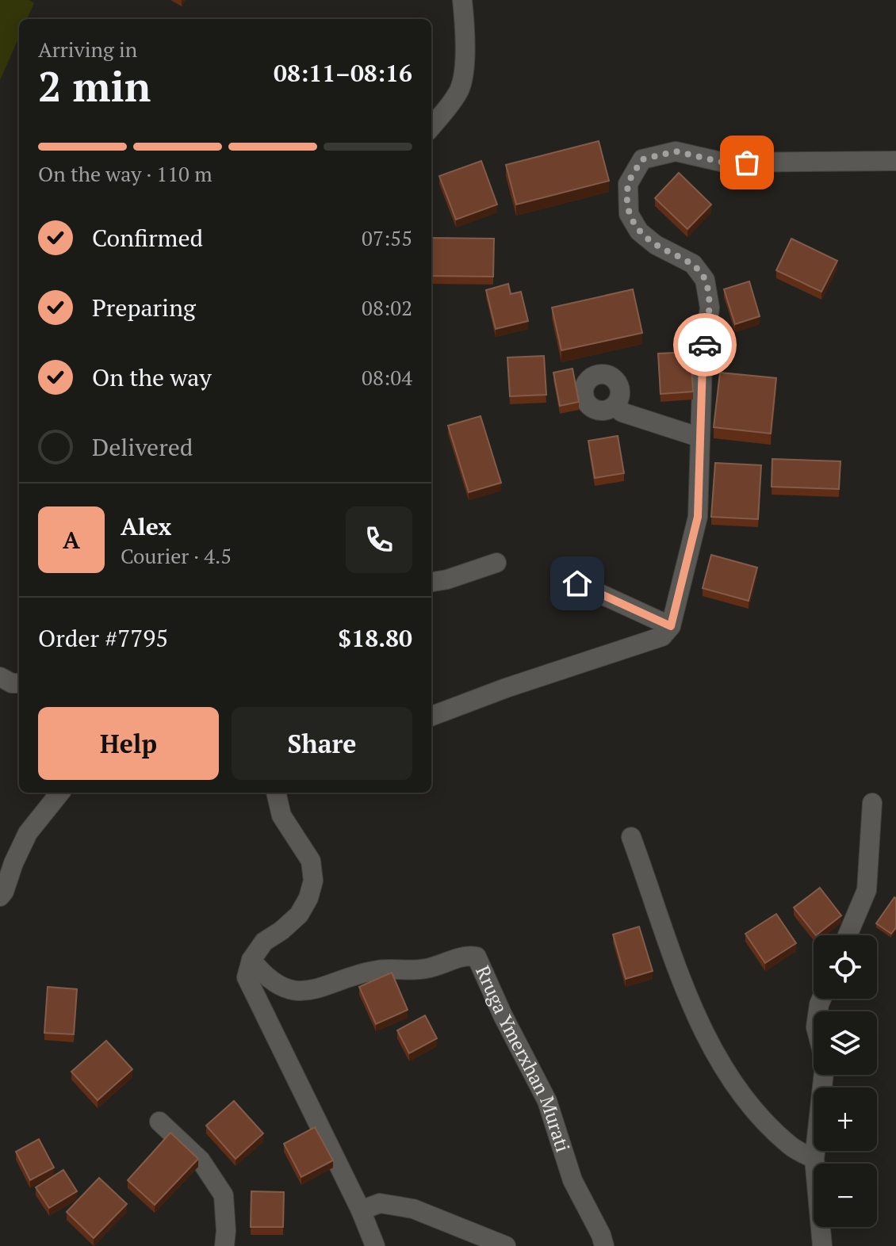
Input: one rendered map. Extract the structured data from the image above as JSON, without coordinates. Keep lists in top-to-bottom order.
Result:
{
  "streets": {
    "street": ["Rruga Ymerxhan Murati"]
  },
  "page": {
    "heading": ["2 min", "Arriving in", "08:11–08:16"],
    "panel": [
      "Alex",
      "Courier · 4.5",
      "Order #7795",
      "$18.80"
    ],
    "bar": "On the way · 110 m",
    "list": [
      ["Confirmed", "07:55"],
      ["Preparing", "08:02"],
      ["On the way", "08:04"],
      "Delivered"
    ],
    "round": "A",
    "buttons": ["Help", "Share"],
    "map_buttons": ["+", "−"]
  }
}
